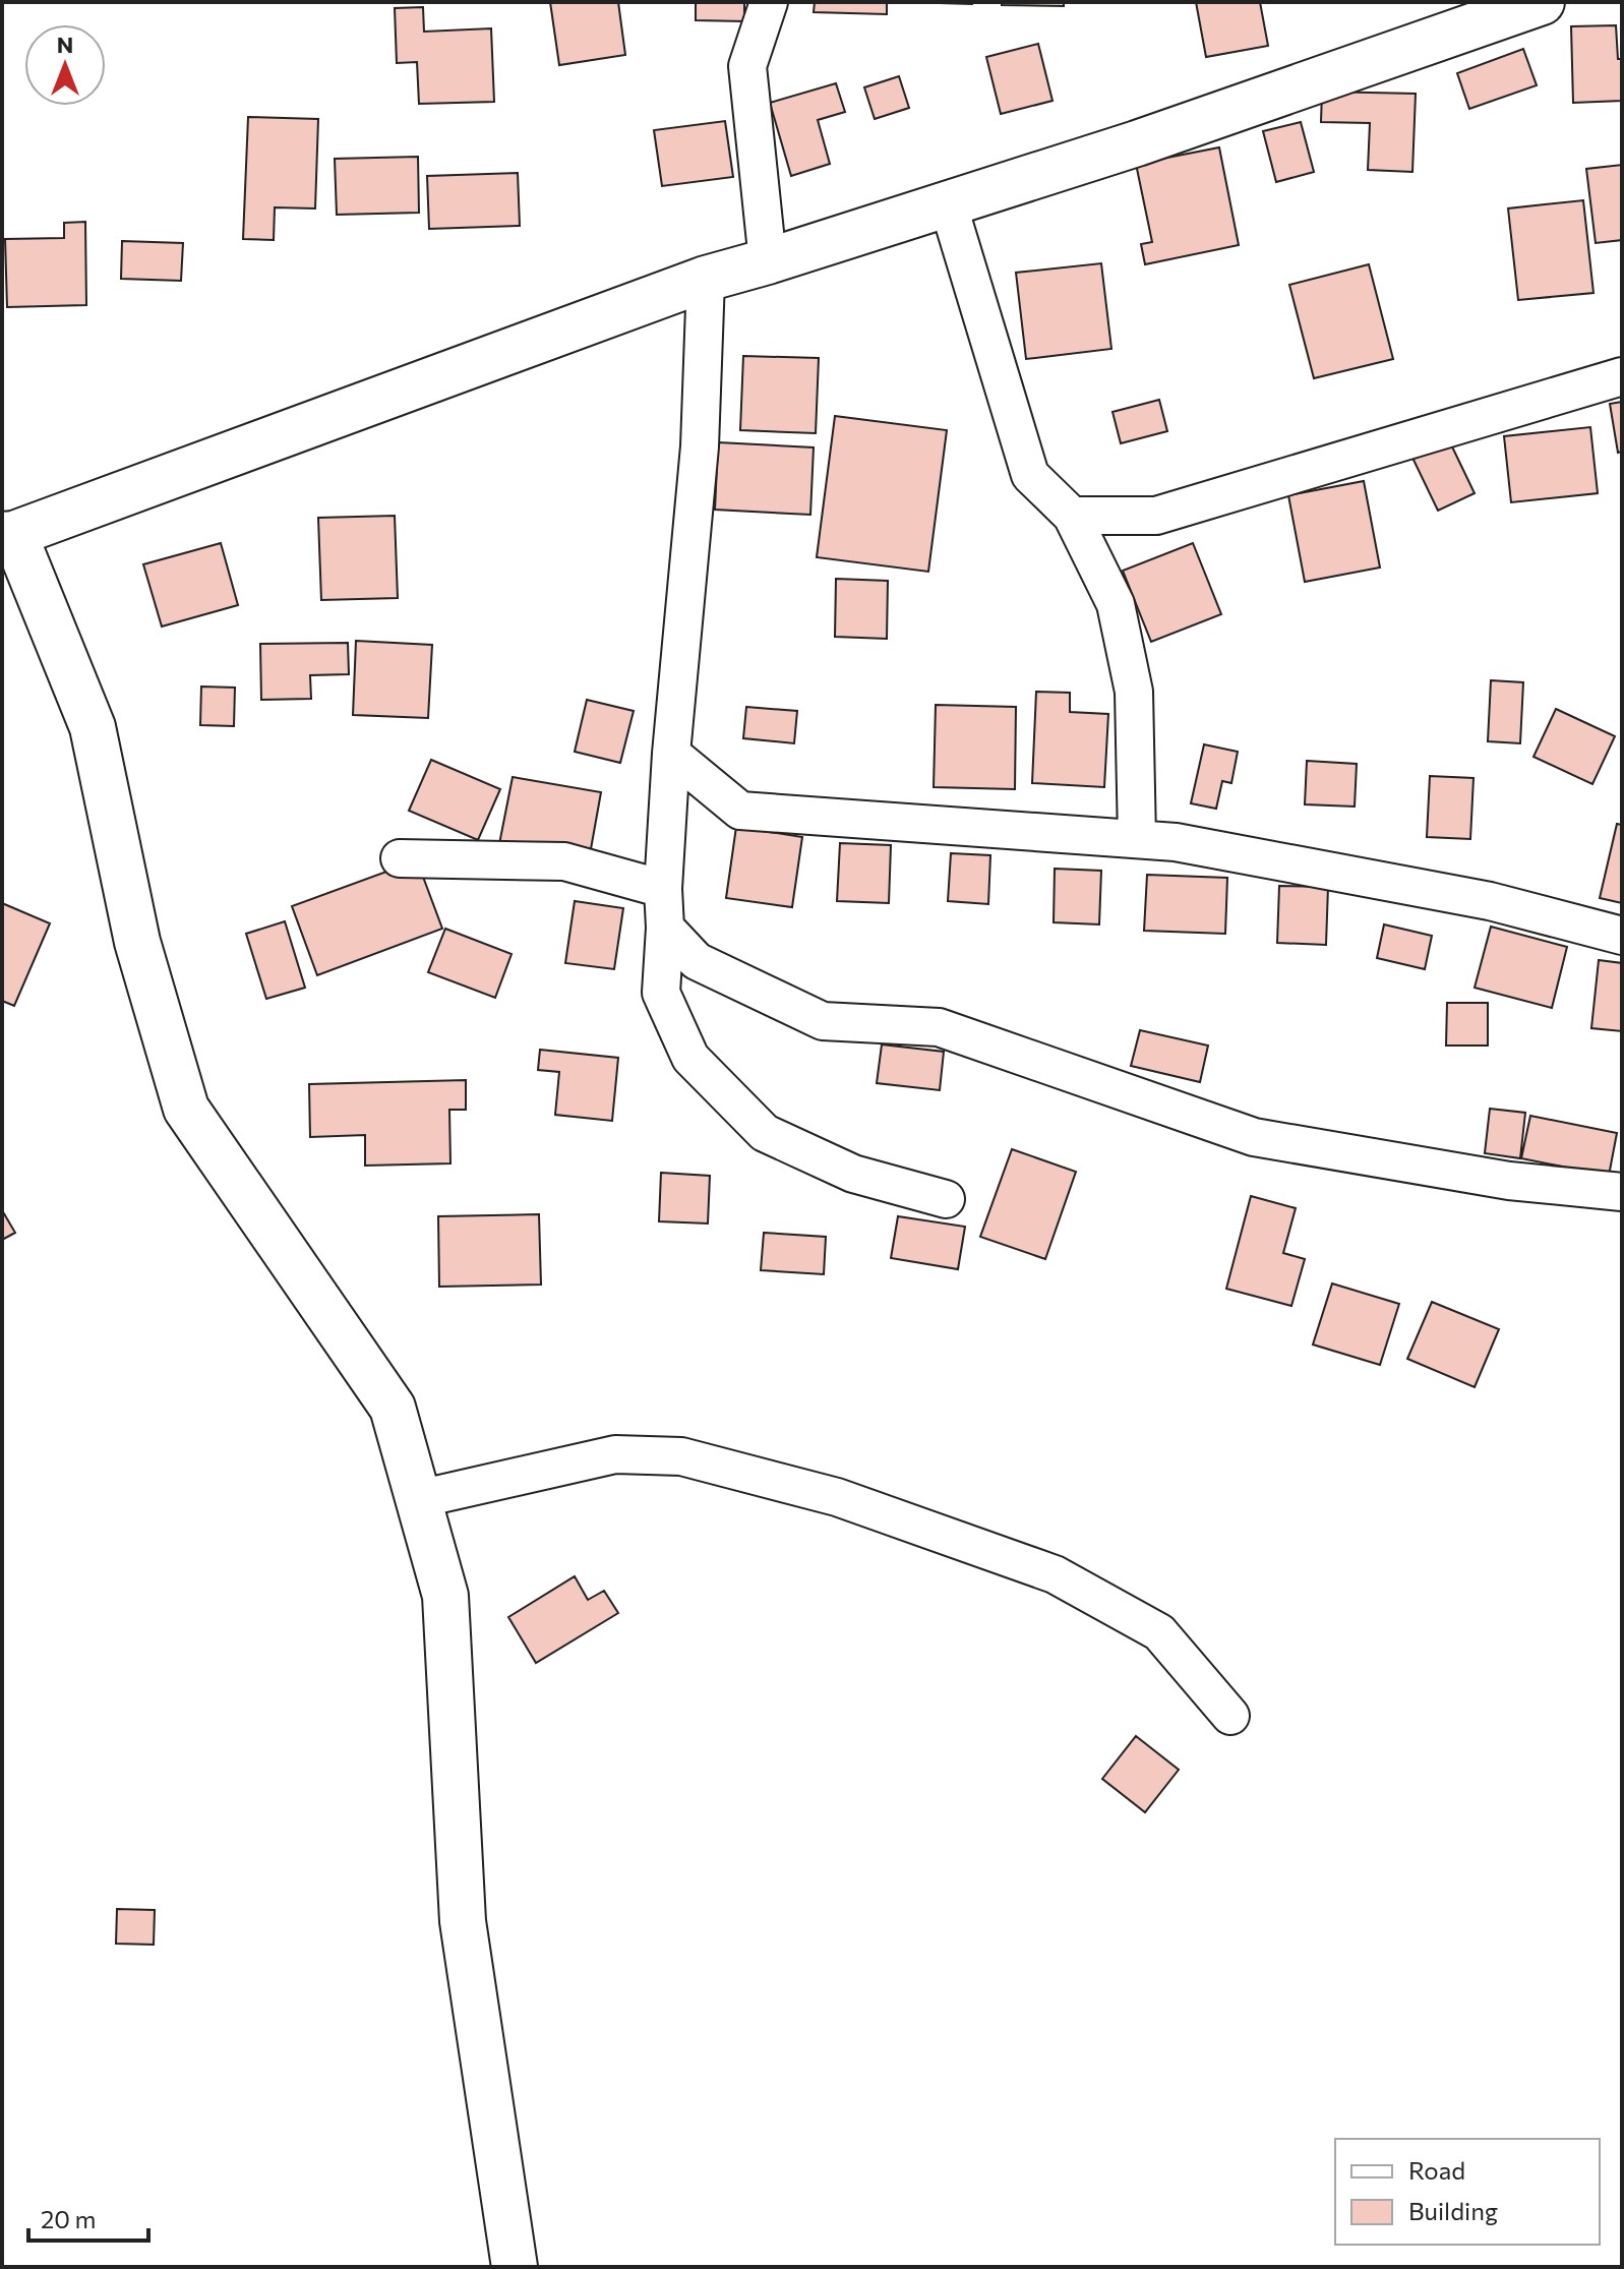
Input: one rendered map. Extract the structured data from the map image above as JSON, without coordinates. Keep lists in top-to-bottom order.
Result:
{
  "legend": ["Road", "Building"],
  "scale_bar": "20 m",
  "north": "top"
}
